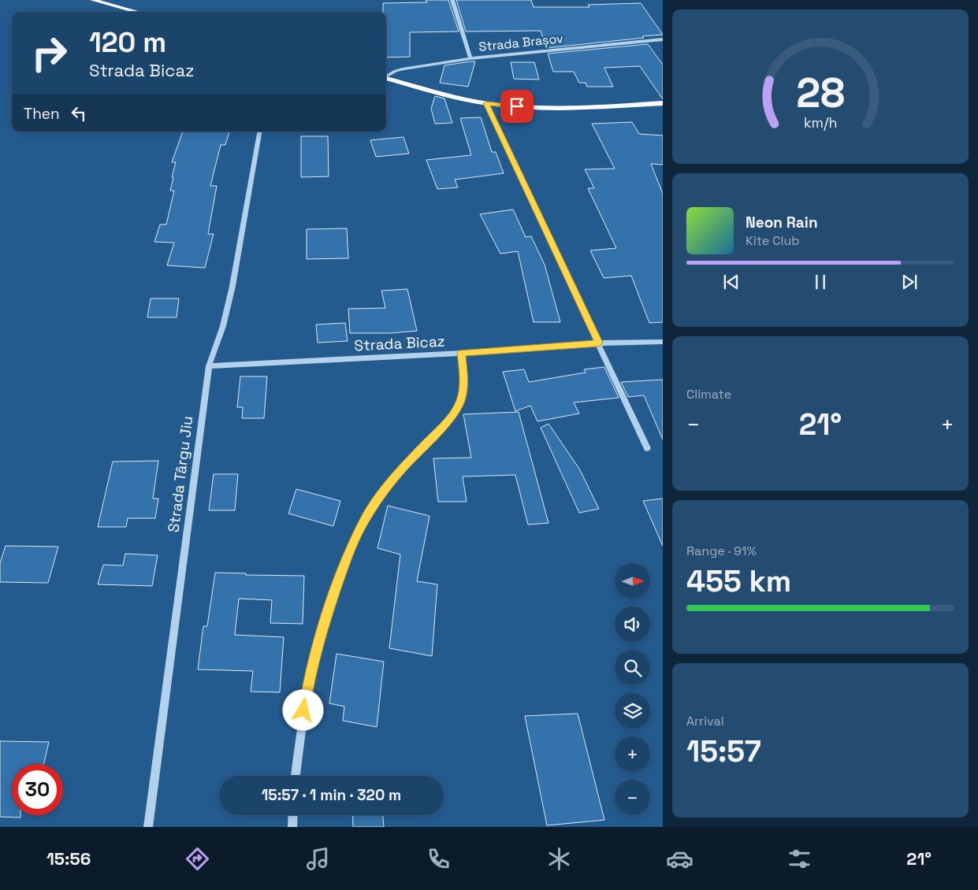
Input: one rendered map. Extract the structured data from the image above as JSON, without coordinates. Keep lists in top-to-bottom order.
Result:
{
  "streets": {
    "street": ["Strada Brașov", "Strada Bicaz", "Strada Târgu Jiu"]
  },
  "crossings": [
    ["Strada Bicaz", "Strada Târgu Jiu"]
  ],
  "north": "right",
  "page": {
    "turn": ["120 m", "Strada Bicaz"],
    "then": "Then",
    "song": ["Neon Rain", "Kite Club"],
    "tile": [
      "Climate",
      ["Range · 91%", "455 km"],
      ["Arrival", "15:57"]
    ],
    "heat": ["−", "21°", "+"],
    "map_buttons": ["+", "−"],
    "limit": "30",
    "trip": "15:57 · 1 min · 320 m",
    "tabs": ["15:56", "21°"],
    "gauge": ["28", "km/h"]
  }
}
